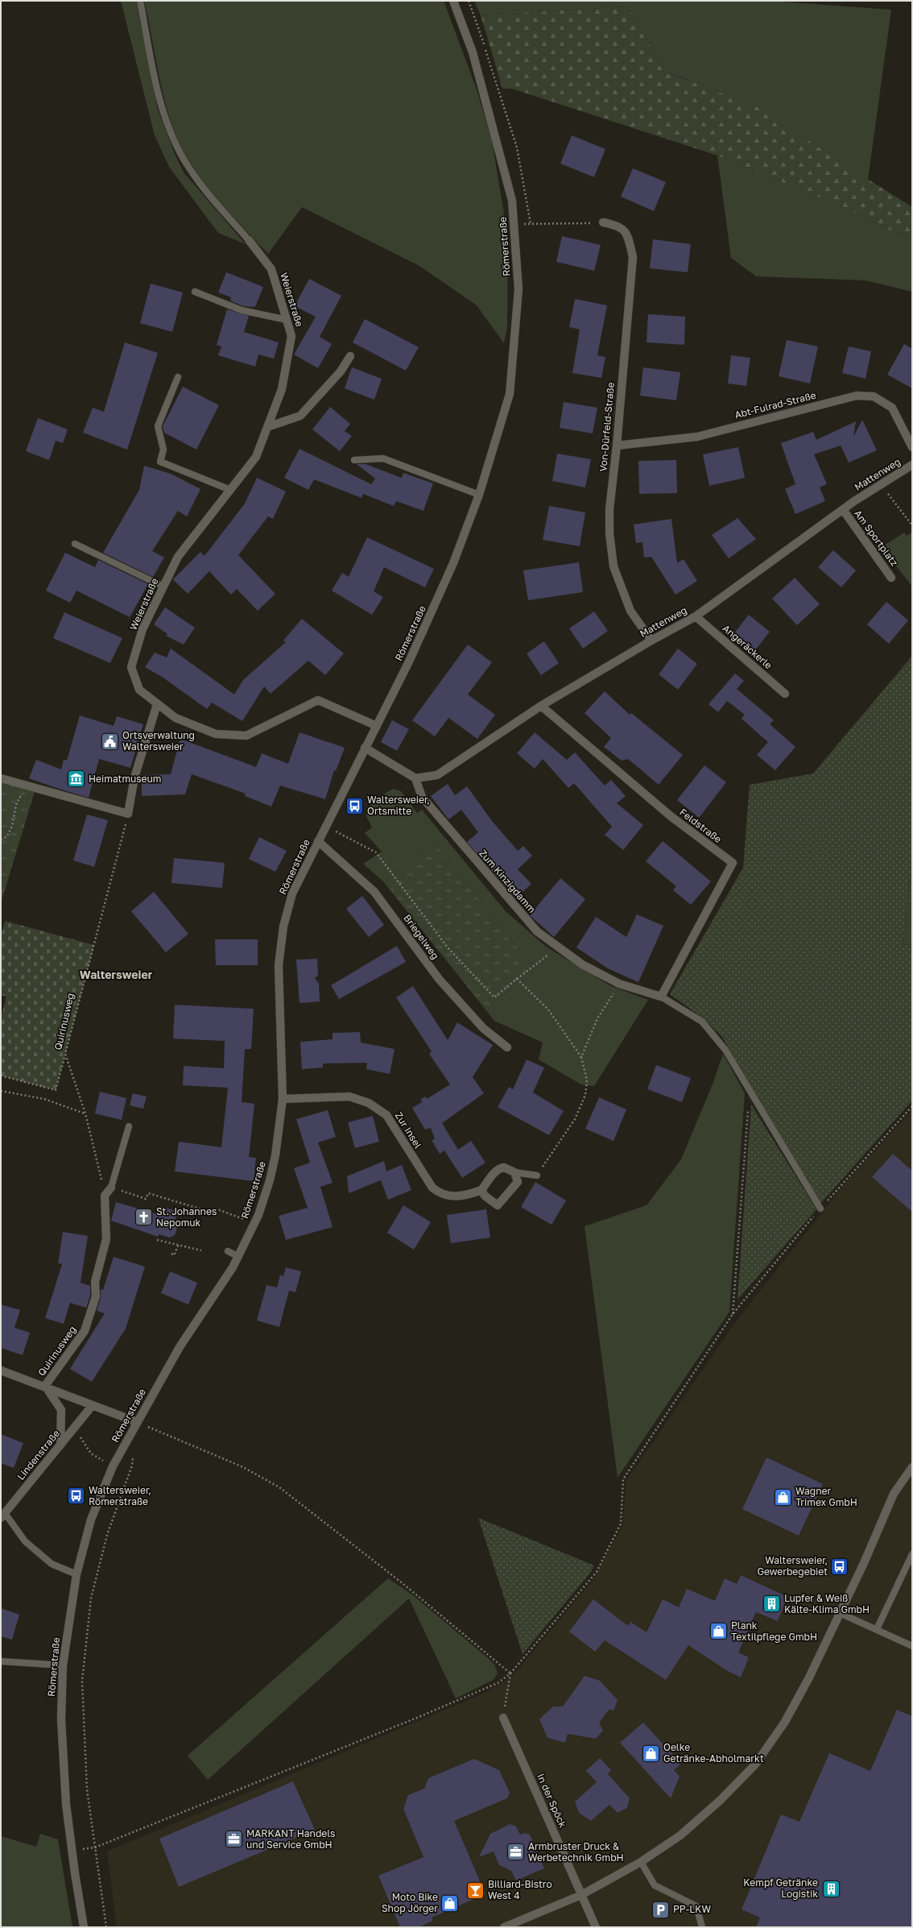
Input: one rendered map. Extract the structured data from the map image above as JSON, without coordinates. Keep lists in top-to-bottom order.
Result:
{
  "streets": {
    "street": [
      "Römerstraße",
      "Weierstraße",
      "Abt-Fulrad-Straße",
      "Von-Dürfeld-Straße",
      "Mattenweg",
      "Am Sportplatz",
      "Angeräckerle",
      "Feldstraße",
      "Zum Kinzigdamm",
      "Briegelweg",
      "Quirinusweg",
      "Zur Insel",
      "Lindenstraße",
      "In der Spöck"
    ]
  },
  "crossings": [
    ["Römerstraße", "Weierstraße"],
    ["Römerstraße", "Briegelweg"],
    ["Römerstraße", "Zur Insel"],
    ["Abt-Fulrad-Straße", "Von-Dürfeld-Straße"],
    ["Von-Dürfeld-Straße", "Mattenweg"],
    ["Mattenweg", "Am Sportplatz"],
    ["Mattenweg", "Angeräckerle"],
    ["Mattenweg", "Feldstraße"],
    ["Mattenweg", "Zum Kinzigdamm"],
    ["Feldstraße", "Zum Kinzigdamm"]
  ],
  "districts": ["Waltersweier"],
  "places": {
    "public building": ["Ortsverwaltung Waltersweier"],
    "museum": ["Heimatmuseum"],
    "bus stop": ["Waltersweier, Ortsmitte", "Waltersweier, Römerstraße", "Waltersweier, Gewerbegebiet"],
    "church": ["St. Johannes Nepomuk"],
    "shop": [
      "Wagner Trimex GmbH",
      "Plank Textilpflege GmbH",
      "Oelke Getränke-Abholmarkt",
      "Moto Bike Shop Jörger"
    ],
    "building": ["Lupfer & Weiß Kälte-Klima GmbH", "Kempf Getränke Logistik"],
    "office": ["MARKANT Handels und Service GmbH", "Armbruster Druck & Werbetechnik GmbH"],
    "bar": ["Billiard-Bistro West 4"],
    "parking": ["PP-LKW"]
  }
}
